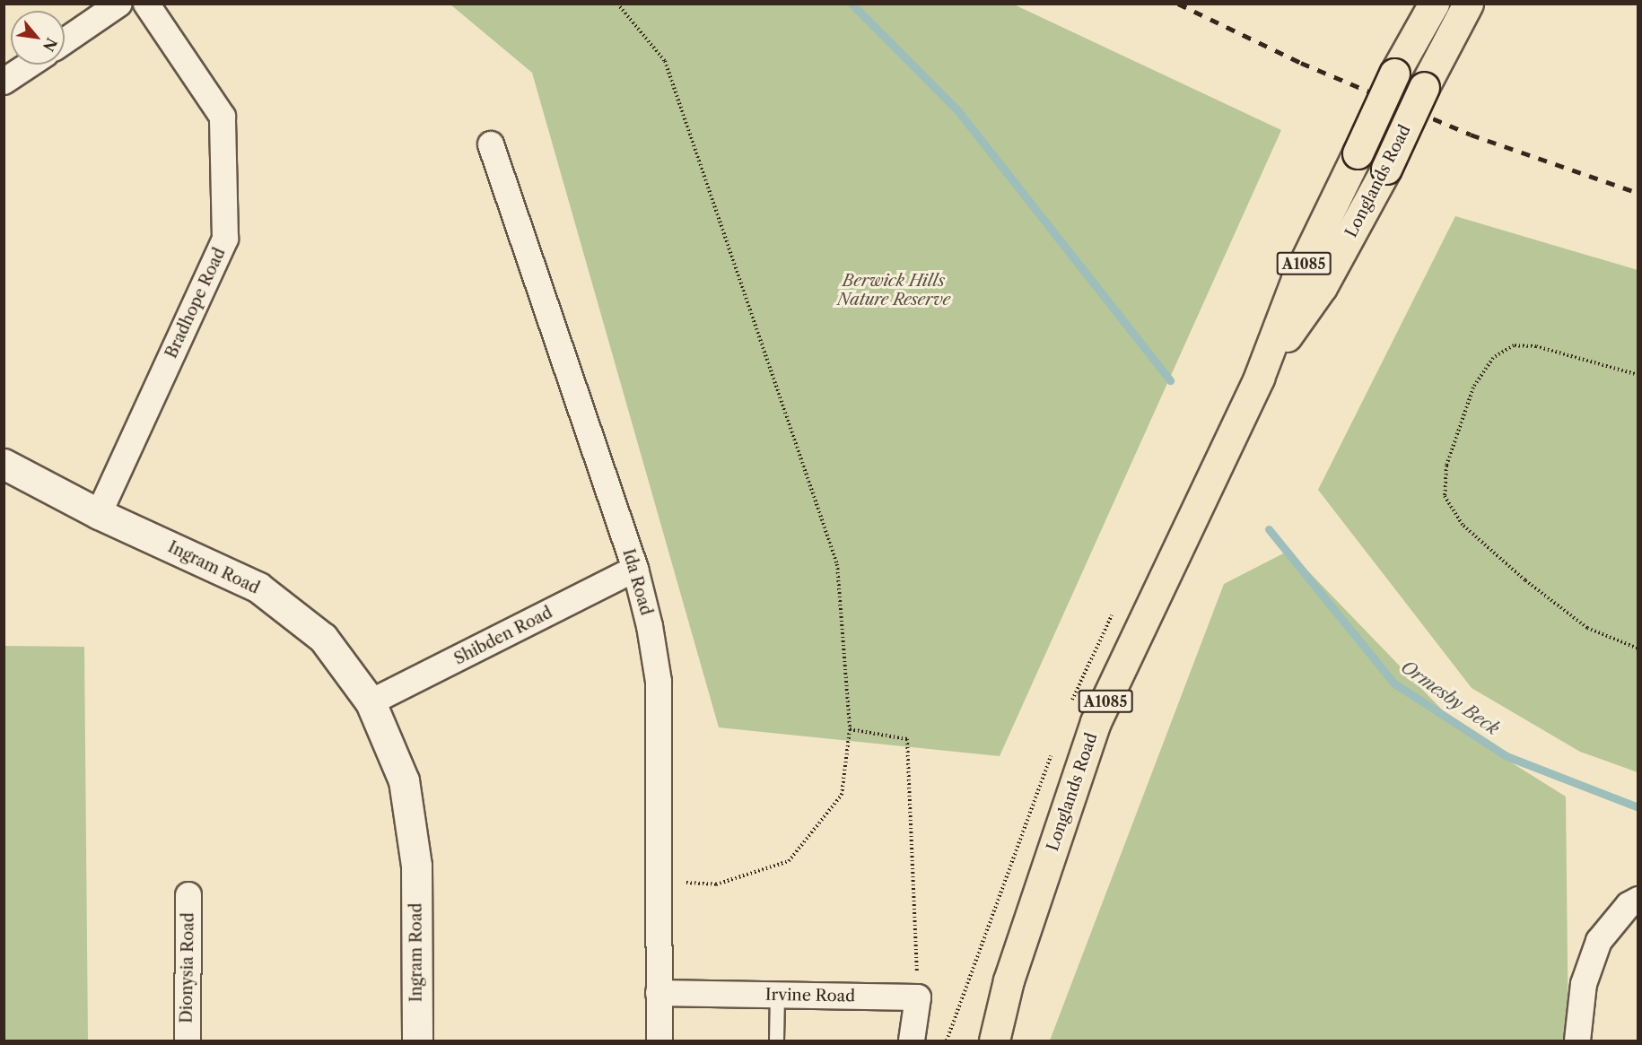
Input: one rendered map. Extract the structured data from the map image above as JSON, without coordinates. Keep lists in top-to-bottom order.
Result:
{
  "streets": {
    "main road": ["Longlands Road", "A1085"],
    "street": [
      "Bradhope Road",
      "Ingram Road",
      "Ida Road",
      "Shibden Road",
      "Dionysia Road",
      "Irvine Road"
    ]
  },
  "crossings": [
    ["Bradhope Road", "Ingram Road"],
    ["Ingram Road", "Shibden Road"],
    ["Ida Road", "Shibden Road"],
    ["Ida Road", "Irvine Road"]
  ],
  "water": ["Ormesby Beck"],
  "parks": ["Berwick Hills Nature Reserve"],
  "north": "bottom right"
}
